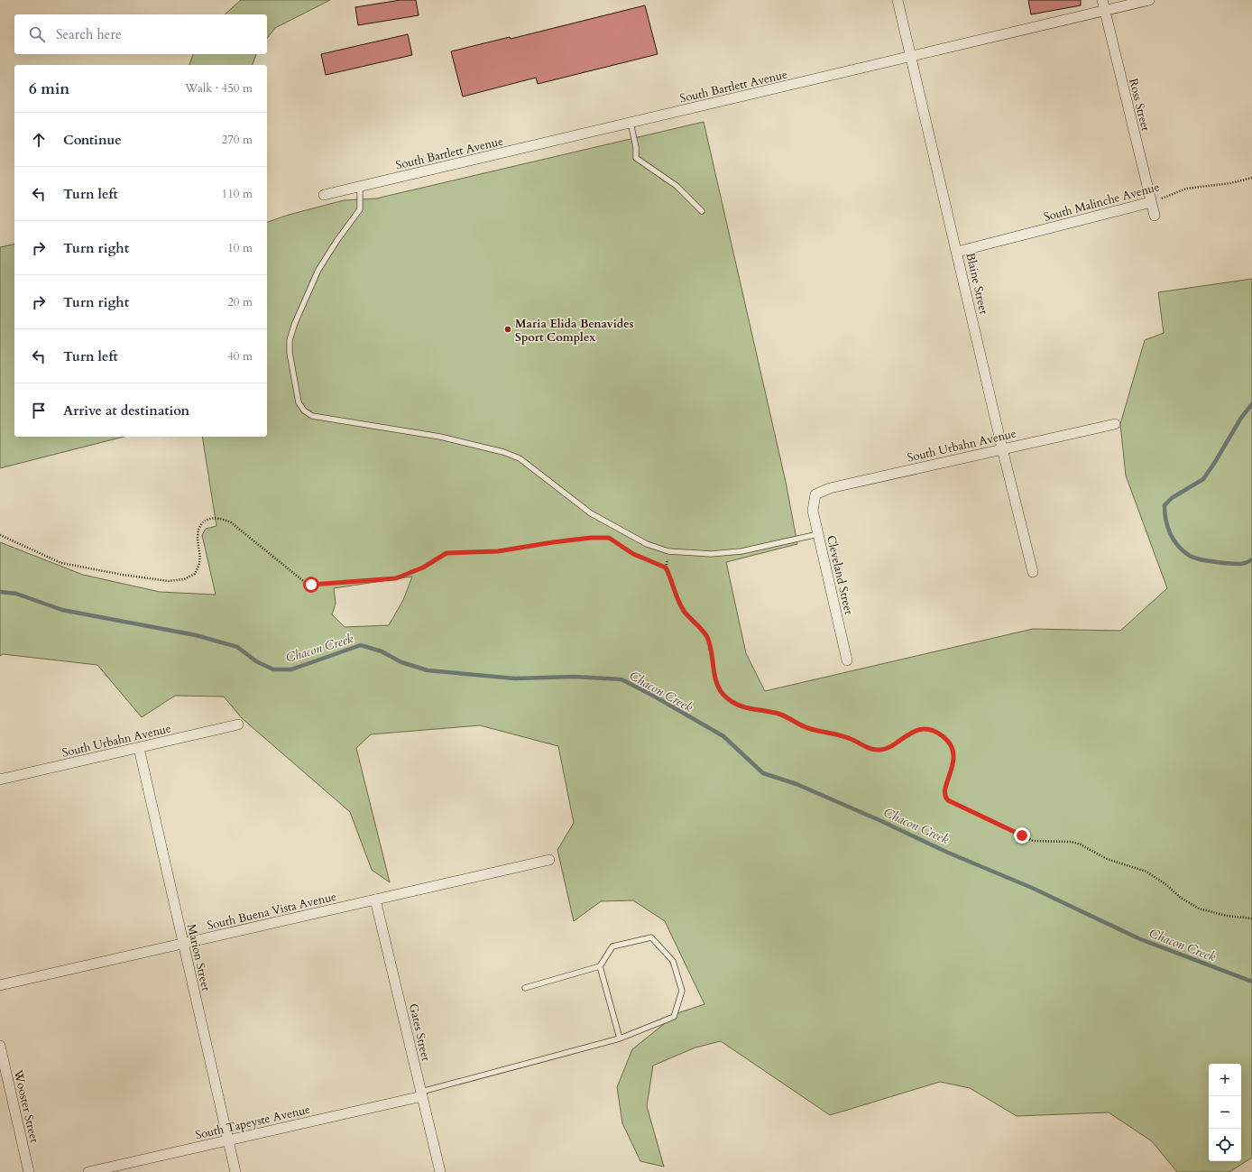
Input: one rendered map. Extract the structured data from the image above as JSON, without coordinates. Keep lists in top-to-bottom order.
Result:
{
  "streets": {
    "street": [
      "South Bartlett Avenue",
      "Ross Street",
      "South Malinche Avenue",
      "Blaine Street",
      "South Urbahn Avenue",
      "Cleveland Street",
      "South Buena Vista Avenue",
      "Marion Street",
      "Gates Street",
      "Wooster Street",
      "South Tapeyste Avenue"
    ]
  },
  "crossings": [
    ["South Bartlett Avenue", "Ross Street"],
    ["South Bartlett Avenue", "Blaine Street"],
    ["Ross Street", "South Malinche Avenue"],
    ["South Malinche Avenue", "Blaine Street"],
    ["Blaine Street", "South Urbahn Avenue"],
    ["South Urbahn Avenue", "Cleveland Street"],
    ["South Urbahn Avenue", "Marion Street"],
    ["South Buena Vista Avenue", "Marion Street"],
    ["South Buena Vista Avenue", "Gates Street"],
    ["Marion Street", "South Tapeyste Avenue"],
    ["Gates Street", "South Tapeyste Avenue"]
  ],
  "water": ["Chacon Creek"],
  "places": ["Maria Elida Benavides Sport Complex"],
  "page": {
    "search": "Search here",
    "heading": ["6 min", "Walk · 450 m"],
    "list": [
      ["Continue", "270 m"],
      ["Turn left", "110 m"],
      ["Turn right", "10 m"],
      ["Turn right", "20 m"],
      ["Turn left", "40 m"],
      "Arrive at destination"
    ],
    "map_buttons": ["+", "−"]
  }
}
